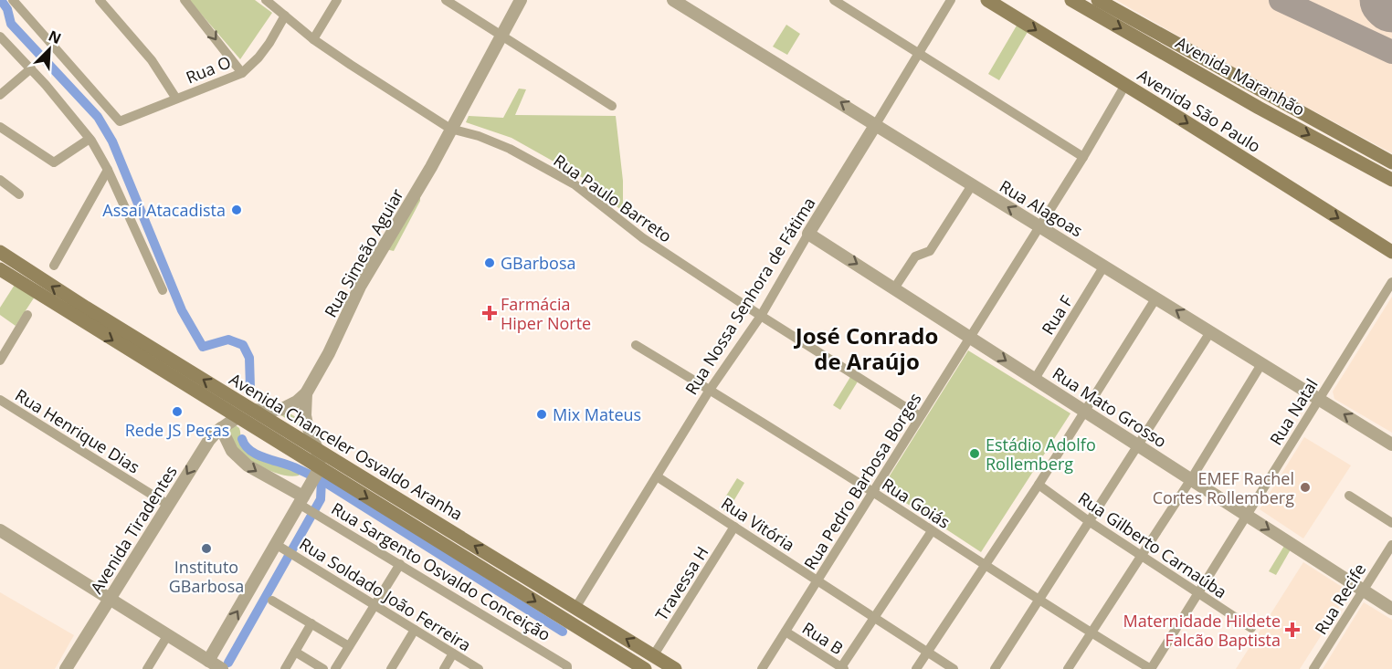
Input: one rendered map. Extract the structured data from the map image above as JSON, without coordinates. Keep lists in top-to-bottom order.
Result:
{
  "streets": {
    "main road": ["Avenida Maranhão", "Avenida São Paulo", "Avenida Chanceler Osvaldo Aranha"],
    "street": [
      "Rua O",
      "Rua Paulo Barreto",
      "Rua Alagoas",
      "Rua Simeão Aguiar",
      "Rua Nossa Senhora de Fátima",
      "Rua F",
      "Rua Mato Grosso",
      "Rua Natal",
      "Rua Henrique Dias",
      "Rua Pedro Barbosa Borges",
      "Rua Goiás",
      "Rua Vitória",
      "Avenida Tiradentes",
      "Rua Gilberto Carnaúba",
      "Rua Sargento Osvaldo Conceição",
      "Travessa H",
      "Rua Soldado João Ferreira",
      "Rua Recife",
      "Rua B"
    ]
  },
  "crossings": [
    ["Rua O", "Rua Paulo Barreto"],
    ["Avenida São Paulo", "Rua Pedro Barbosa Borges"],
    ["Rua Paulo Barreto", "Rua Simeão Aguiar"],
    ["Rua Paulo Barreto", "Rua Nossa Senhora de Fátima"],
    ["Rua Paulo Barreto", "Rua Pedro Barbosa Borges"],
    ["Rua Alagoas", "Rua Nossa Senhora de Fátima"],
    ["Rua Alagoas", "Rua F"],
    ["Rua Alagoas", "Rua Natal"],
    ["Rua Alagoas", "Rua Pedro Barbosa Borges"],
    ["Rua Nossa Senhora de Fátima", "Rua Mato Grosso"],
    ["Rua Nossa Senhora de Fátima", "Avenida Chanceler Osvaldo Aranha"],
    ["Rua Nossa Senhora de Fátima", "Rua Goiás"],
    ["Rua Nossa Senhora de Fátima", "Rua Vitória"],
    ["Rua F", "Rua Mato Grosso"],
    ["Rua Mato Grosso", "Rua Natal"],
    ["Rua Mato Grosso", "Rua Pedro Barbosa Borges"],
    ["Rua Mato Grosso", "Rua Recife"],
    ["Rua Natal", "Rua Goiás"],
    ["Rua Natal", "Rua Gilberto Carnaúba"],
    ["Rua Henrique Dias", "Avenida Tiradentes"],
    ["Avenida Chanceler Osvaldo Aranha", "Avenida Tiradentes"],
    ["Avenida Chanceler Osvaldo Aranha", "Travessa H"],
    ["Rua Pedro Barbosa Borges", "Rua Goiás"],
    ["Rua Pedro Barbosa Borges", "Rua Vitória"],
    ["Rua Pedro Barbosa Borges", "Rua B"],
    ["Rua Vitória", "Travessa H"]
  ],
  "one_way": ["Avenida São Paulo", "Rua Mato Grosso"],
  "districts": ["José Conrado de Araújo"],
  "places": {
    "other": [
      "Assaí Atacadista",
      "GBarbosa",
      "Rede JS Peças",
      "Mix Mateus",
      "Estádio Adolfo Rollemberg",
      "EMEF Rachel Cortes Rollemberg",
      "Instituto GBarbosa"
    ],
    "health": ["Farmácia Hiper Norte", "Maternidade Hildete Falcão Baptista"]
  },
  "north": "top right"
}
